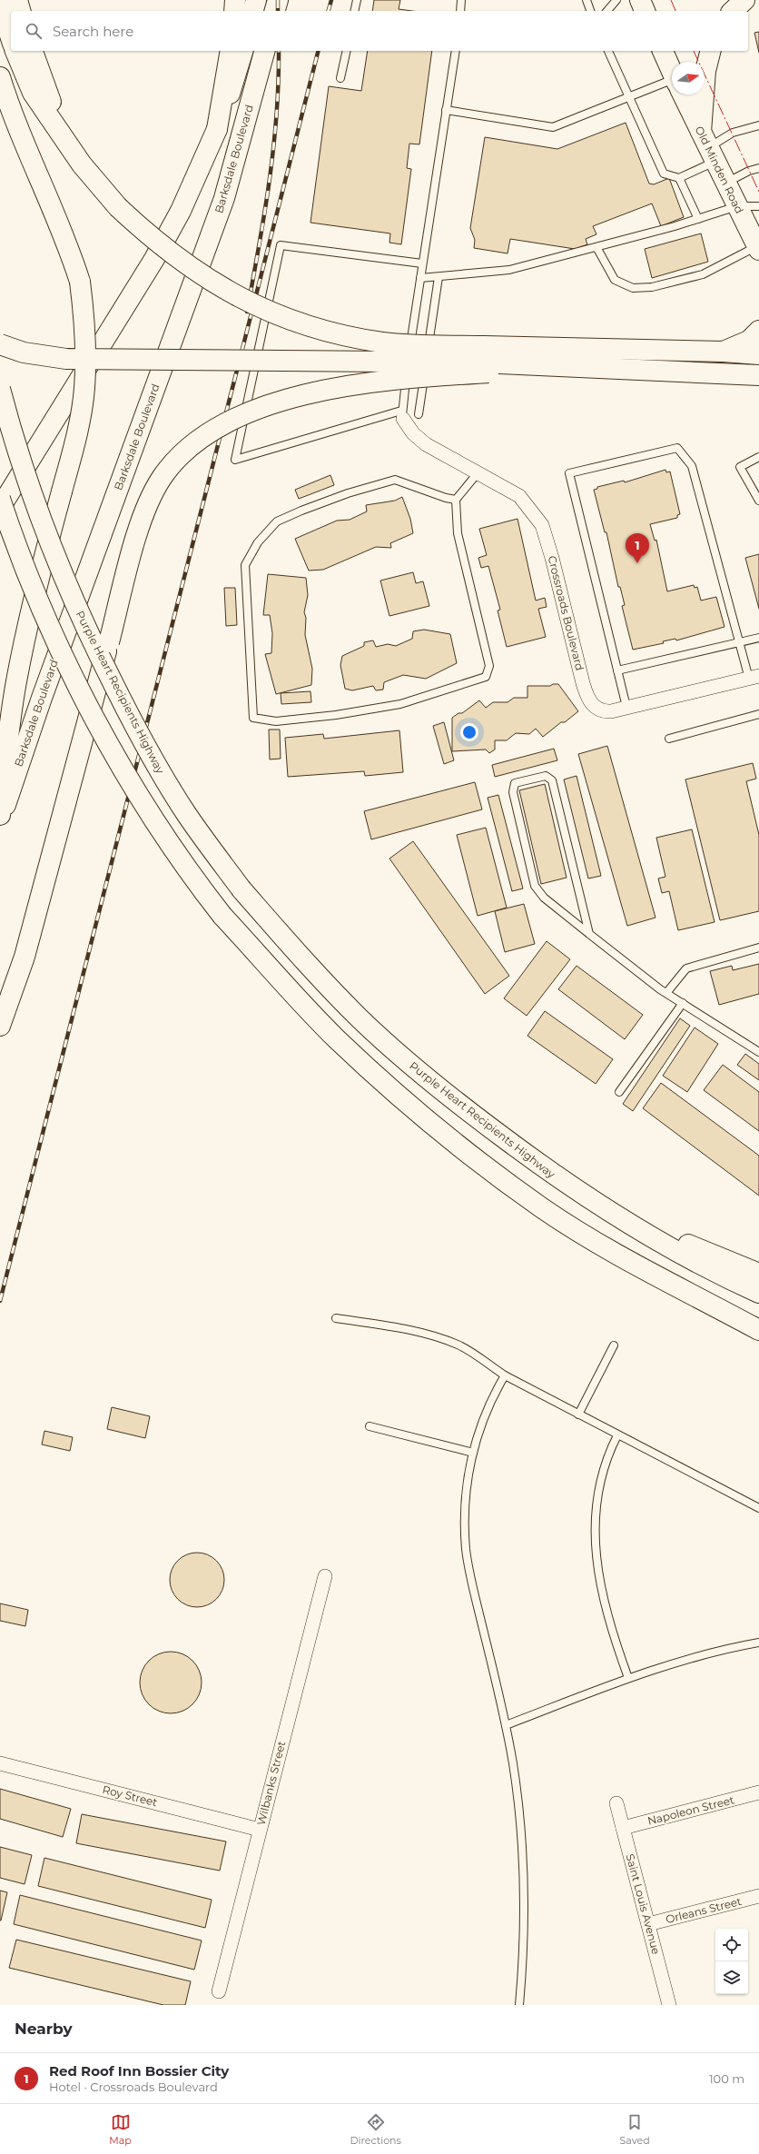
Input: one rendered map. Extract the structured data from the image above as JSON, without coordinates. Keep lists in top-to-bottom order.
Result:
{
  "streets": {
    "main road": ["Barksdale Boulevard", "Old Minden Road", "Purple Heart Recipients Highway"],
    "street": [
      "Crossroads Boulevard",
      "Wilbanks Street",
      "Roy Street",
      "Napoleon Street",
      "Saint Louis Avenue",
      "Orleans Street"
    ]
  },
  "crossings": [
    ["Wilbanks Street", "Roy Street"],
    ["Napoleon Street", "Saint Louis Avenue"],
    ["Saint Louis Avenue", "Orleans Street"]
  ],
  "north": "right",
  "page": {
    "search": "Search here",
    "pins": "1",
    "heading": "Nearby",
    "list": [
      {
        "mark": "1",
        "name": "Red Roof Inn Bossier City",
        "note": "Hotel · Crossroads Boulevard",
        "value": "100 m"
      }
    ],
    "nav": ["Map", "Directions", "Saved"]
  }
}
